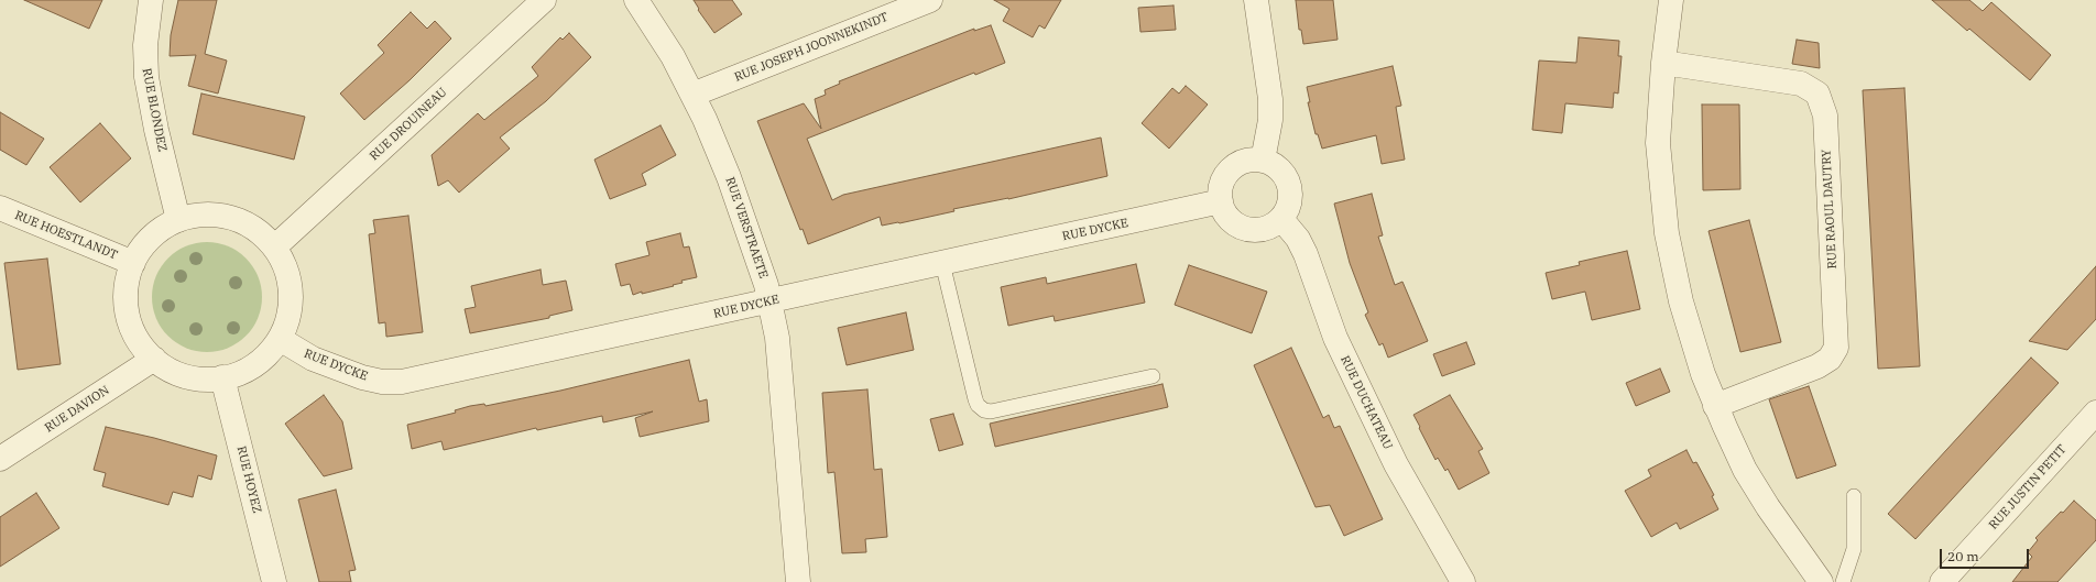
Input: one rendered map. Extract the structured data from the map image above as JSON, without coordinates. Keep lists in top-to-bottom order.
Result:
{
  "streets": {
    "street": [
      "RUE JOSEPH JOONNEKINDT",
      "RUE BLONDEZ",
      "RUE DROUINEAU",
      "RUE RAOUL DAUTRY",
      "RUE VERSTRAETE",
      "RUE DYCKE",
      "RUE HOESTLANDT",
      "RUE DUCHATEAU",
      "RUE DAVION",
      "RUE HOYEZ",
      "RUE JUSTIN PETIT"
    ]
  },
  "crossings": [
    ["RUE JOSEPH JOONNEKINDT", "RUE VERSTRAETE"],
    ["RUE VERSTRAETE", "RUE DYCKE"],
    ["RUE DYCKE", "RUE DUCHATEAU"]
  ],
  "scale_bar": "20 m"
}
